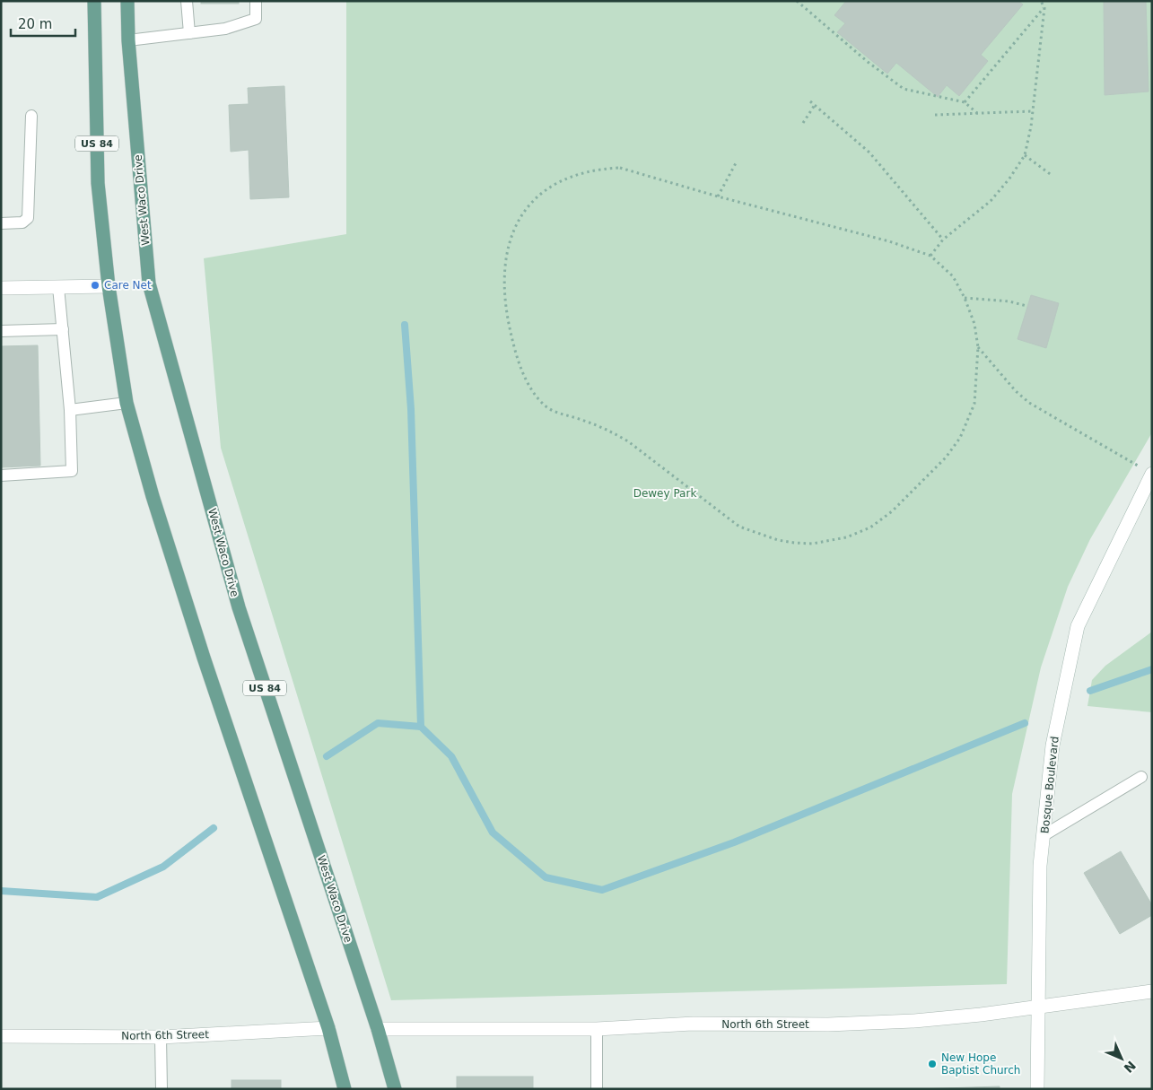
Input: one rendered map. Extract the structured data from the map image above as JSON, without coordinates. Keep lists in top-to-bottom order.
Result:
{
  "streets": {
    "main road": ["US 84", "West Waco Drive"],
    "street": ["Bosque Boulevard", "North 6th Street"]
  },
  "crossings": [
    ["US 84", "North 6th Street"],
    ["West Waco Drive", "North 6th Street"],
    ["Bosque Boulevard", "North 6th Street"]
  ],
  "parks": ["Dewey Park"],
  "places": ["Care Net", "New Hope Baptist Church"],
  "scale_bar": "20 m",
  "north": "bottom right"
}
